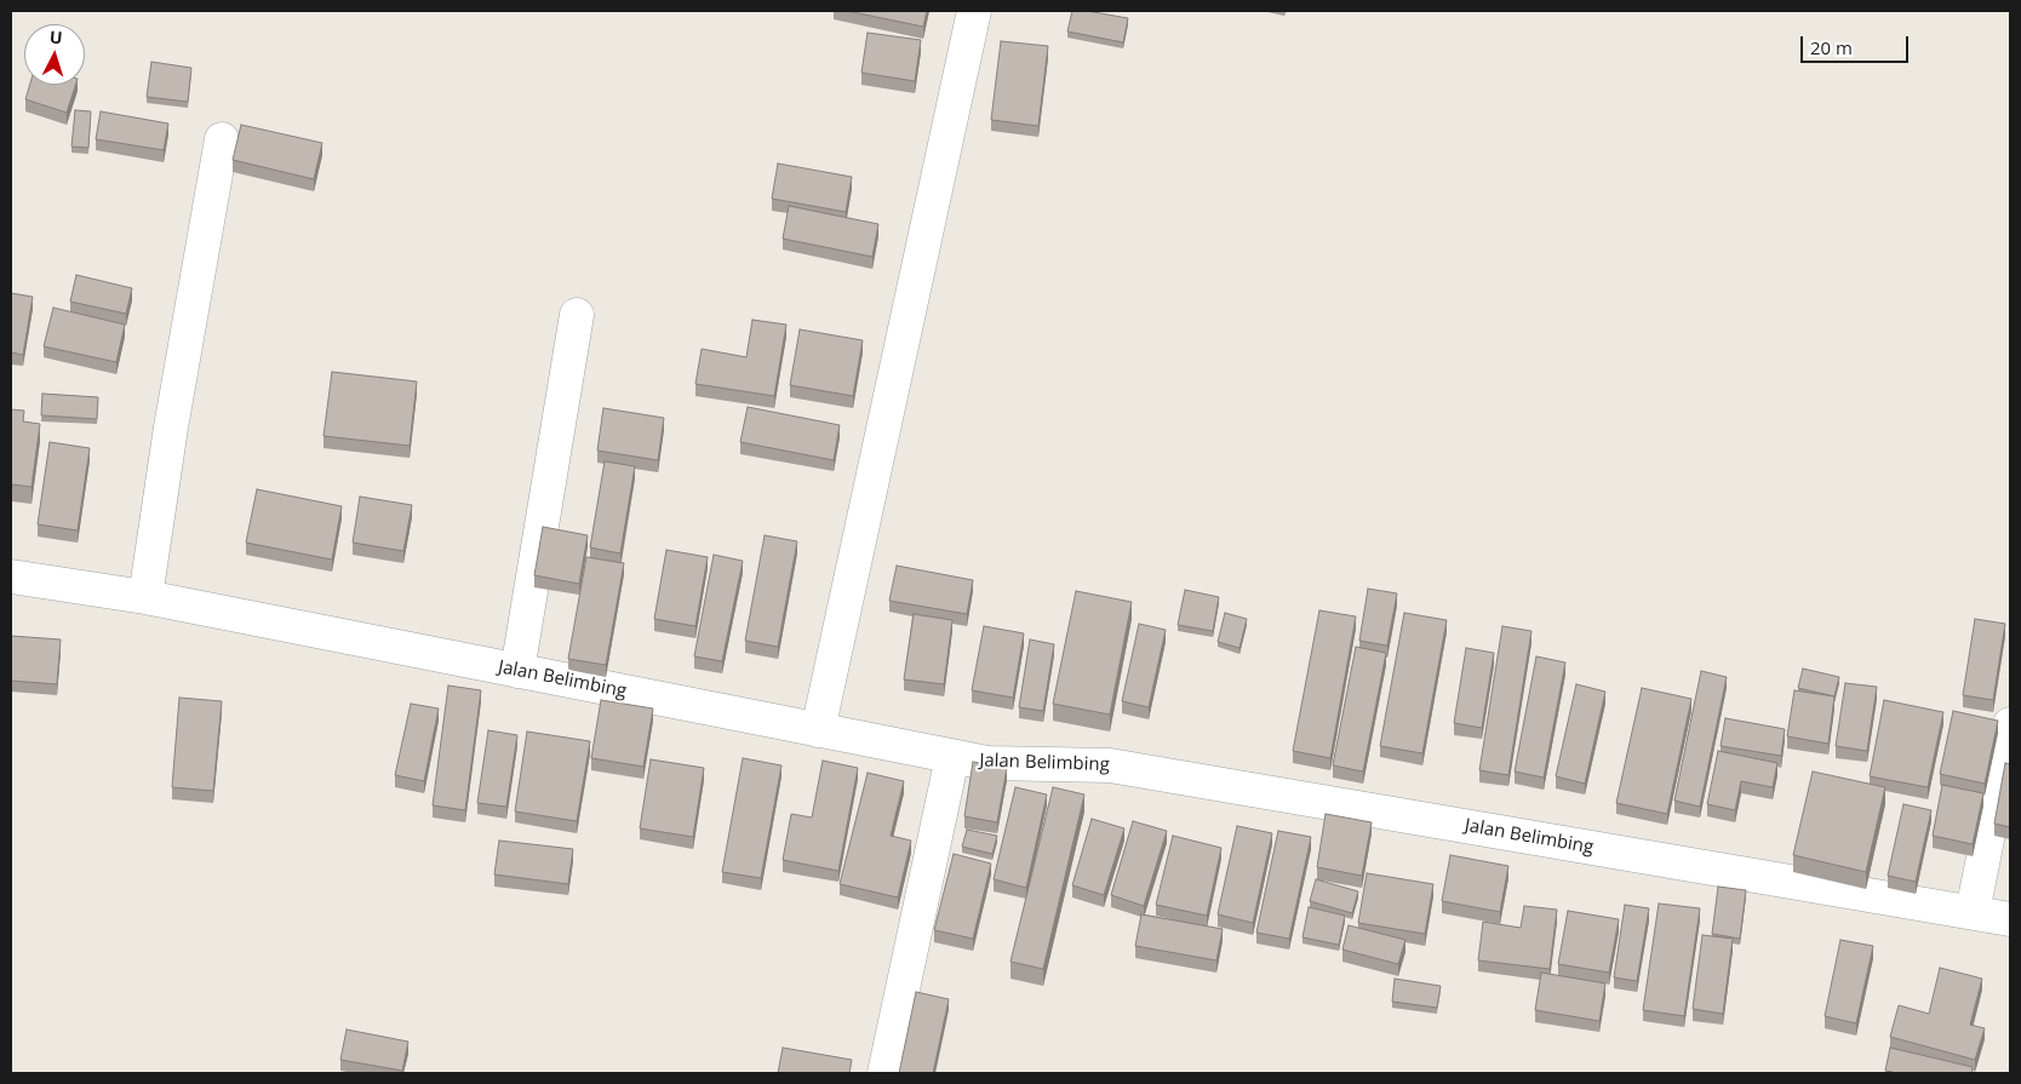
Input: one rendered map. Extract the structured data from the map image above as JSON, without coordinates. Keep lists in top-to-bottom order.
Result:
{
  "streets": {
    "street": ["Jalan Belimbing"]
  },
  "scale_bar": "20 m",
  "north": "top"
}
